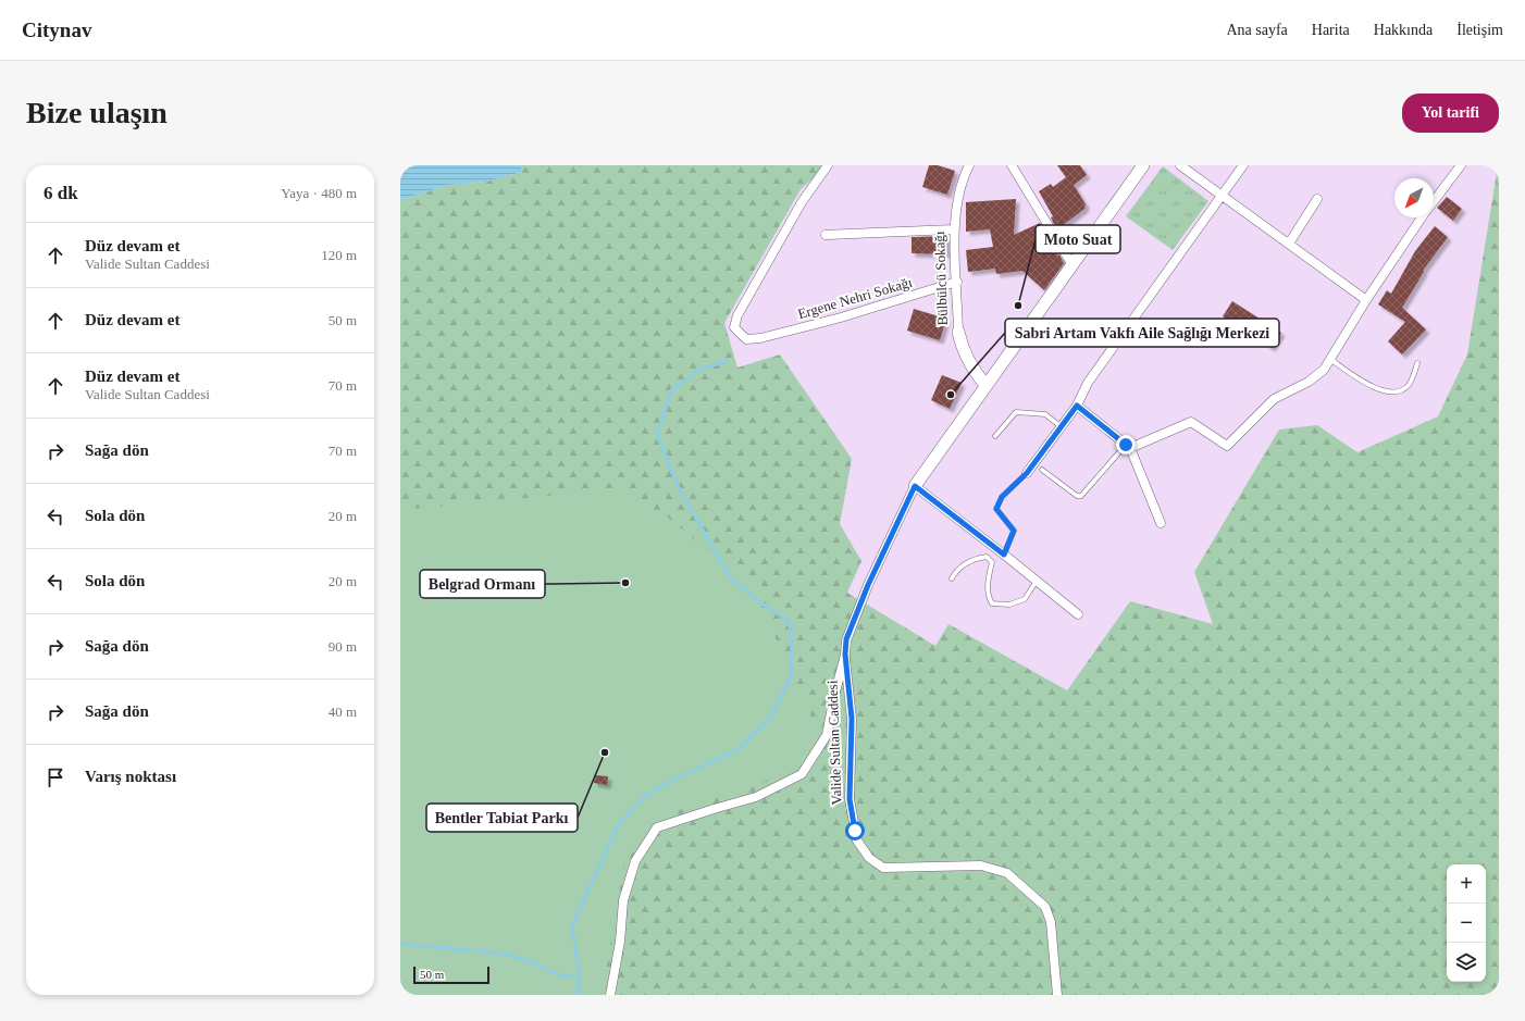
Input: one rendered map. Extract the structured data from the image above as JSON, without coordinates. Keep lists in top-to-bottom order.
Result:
{
  "streets": {
    "street": ["Bülbülcü Sokağı", "Ergene Nehri Sokağı", "Valide Sultan Caddesi"]
  },
  "crossings": [
    ["Bülbülcü Sokağı", "Ergene Nehri Sokağı"]
  ],
  "places": [
    "Moto Suat",
    "Sabri Artam Vakfı Aile Sağlığı Merkezi",
    "Belgrad Ormanı",
    "Bentler Tabiat Parkı"
  ],
  "scale_bar": "50 m",
  "north": "bottom left",
  "page": {
    "header": "Citynav",
    "nav": [
      "Ana sayfa",
      "Harita",
      "Hakkında",
      "İletişim"
    ],
    "buttons": "Yol tarifi",
    "title": "Bize ulaşın",
    "heading": ["6 dk", "Yaya · 480 m"],
    "list": [
      ["Düz devam et", "Valide Sultan Caddesi", "120 m"],
      ["Düz devam et", "50 m"],
      ["Düz devam et", "Valide Sultan Caddesi", "70 m"],
      ["Sağa dön", "70 m"],
      ["Sola dön", "20 m"],
      ["Sola dön", "20 m"],
      ["Sağa dön", "90 m"],
      ["Sağa dön", "40 m"],
      "Varış noktası"
    ],
    "map_buttons": ["+", "−"],
    "scale": "50 m"
  }
}
